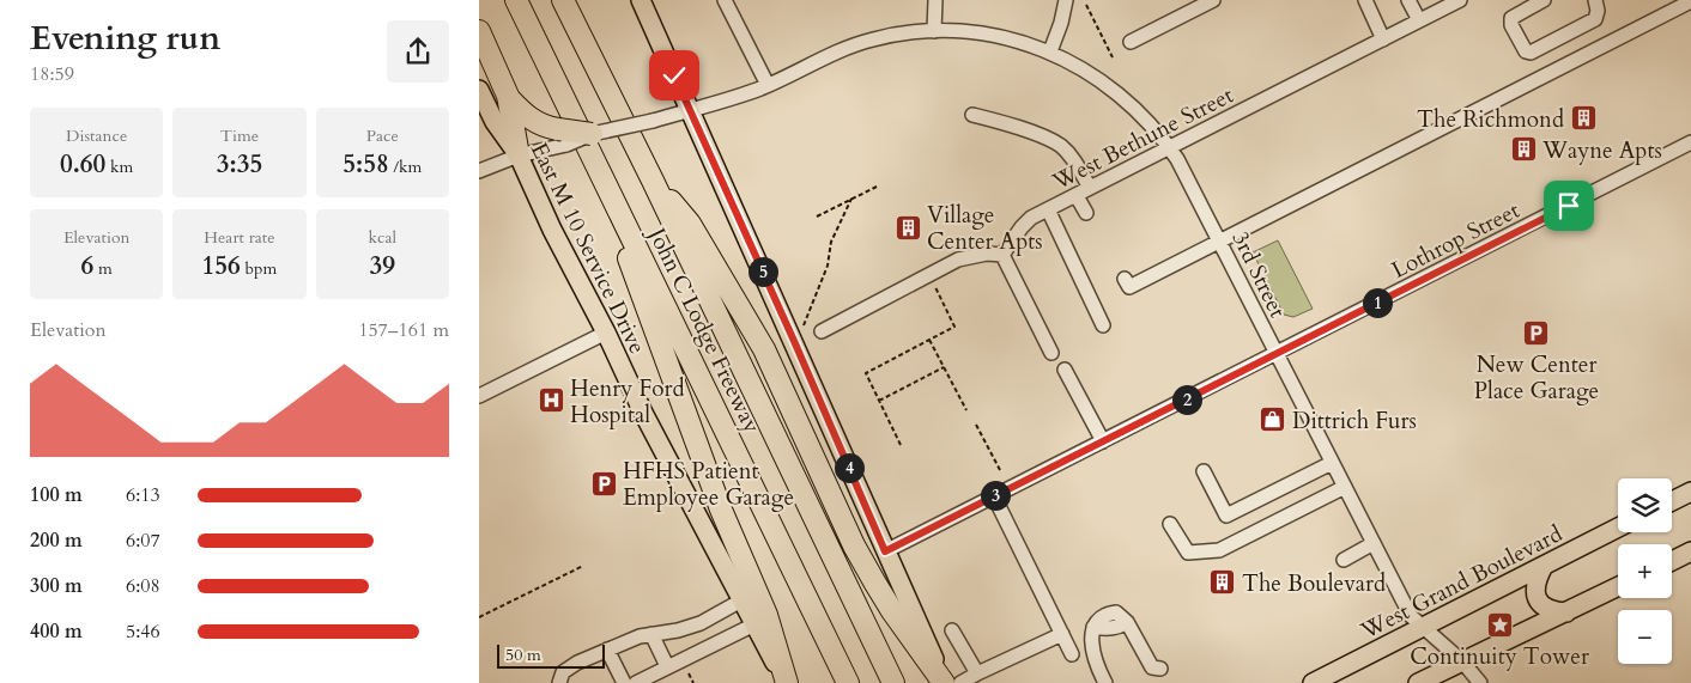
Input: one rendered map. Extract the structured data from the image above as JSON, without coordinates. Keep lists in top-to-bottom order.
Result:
{
  "streets": {
    "highway": ["John C Lodge Freeway"],
    "main road": ["East M 10 Service Drive", "West Grand Boulevard"],
    "street": ["West Bethune Street", "Lothrop Street", "3rd Street"]
  },
  "crossings": [
    ["West Bethune Street", "3rd Street"],
    ["Lothrop Street", "3rd Street"],
    ["3rd Street", "West Grand Boulevard"]
  ],
  "places": {
    "building": [
      "The Richmond",
      "Wayne Apts",
      "Village Center Apts",
      "The Boulevard"
    ],
    "parking": ["New Center Place Garage", "HFHS Patient Employee Garage"],
    "hospital": ["Henry Ford Hospital"],
    "shop": ["Dittrich Furs"],
    "place": ["Continuity Tower"]
  },
  "scale_bar": "50 m",
  "page": {
    "heading": ["Evening run", "18:59"],
    "stats": [
      ["Distance", "0.60 km"],
      ["Time", "3:35"],
      ["Pace", "5:58 /km"],
      ["Elevation", "6 m"],
      ["Heart rate", "156 bpm"],
      ["kcal", "39"]
    ],
    "pins": [
      "5",
      "1",
      "2",
      "4",
      "3"
    ],
    "chart": ["Elevation", "157–161 m"],
    "list": [
      {
        "name": "100 m",
        "note": "6:13"
      },
      {
        "name": "200 m",
        "note": "6:07"
      },
      {
        "name": "300 m",
        "note": "6:08"
      },
      {
        "name": "400 m",
        "note": "5:46"
      }
    ],
    "map_buttons": ["+", "−"],
    "scale": "50 m"
  }
}
